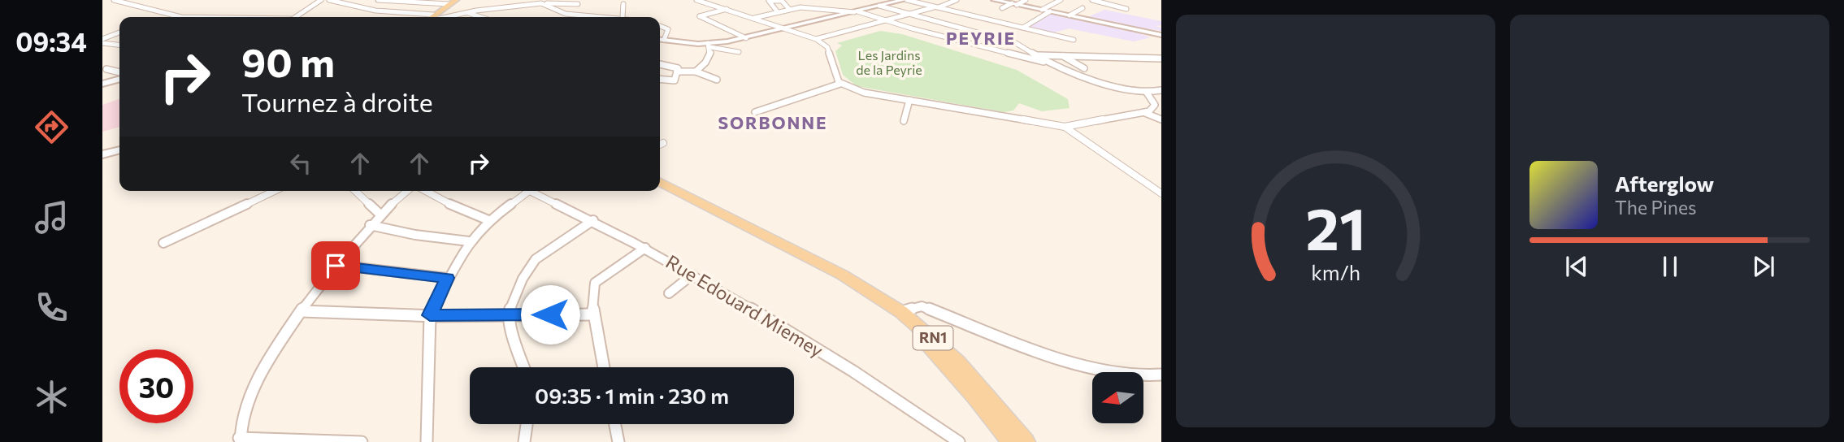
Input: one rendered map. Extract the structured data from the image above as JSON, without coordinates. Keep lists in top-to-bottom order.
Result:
{
  "streets": {
    "main road": ["RN1"],
    "street": ["Rue Edouard Miemey"]
  },
  "districts": ["PEYRIE", "SORBONNE"],
  "parks": ["Les Jardins de la Peyrie"],
  "north": "left",
  "page": {
    "tabs": "09:34",
    "turn": ["90 m", "Tournez à droite"],
    "song": ["Afterglow", "The Pines"],
    "limit": "30",
    "trip": "09:35 · 1 min · 230 m",
    "gauge": ["21", "km/h"]
  }
}
